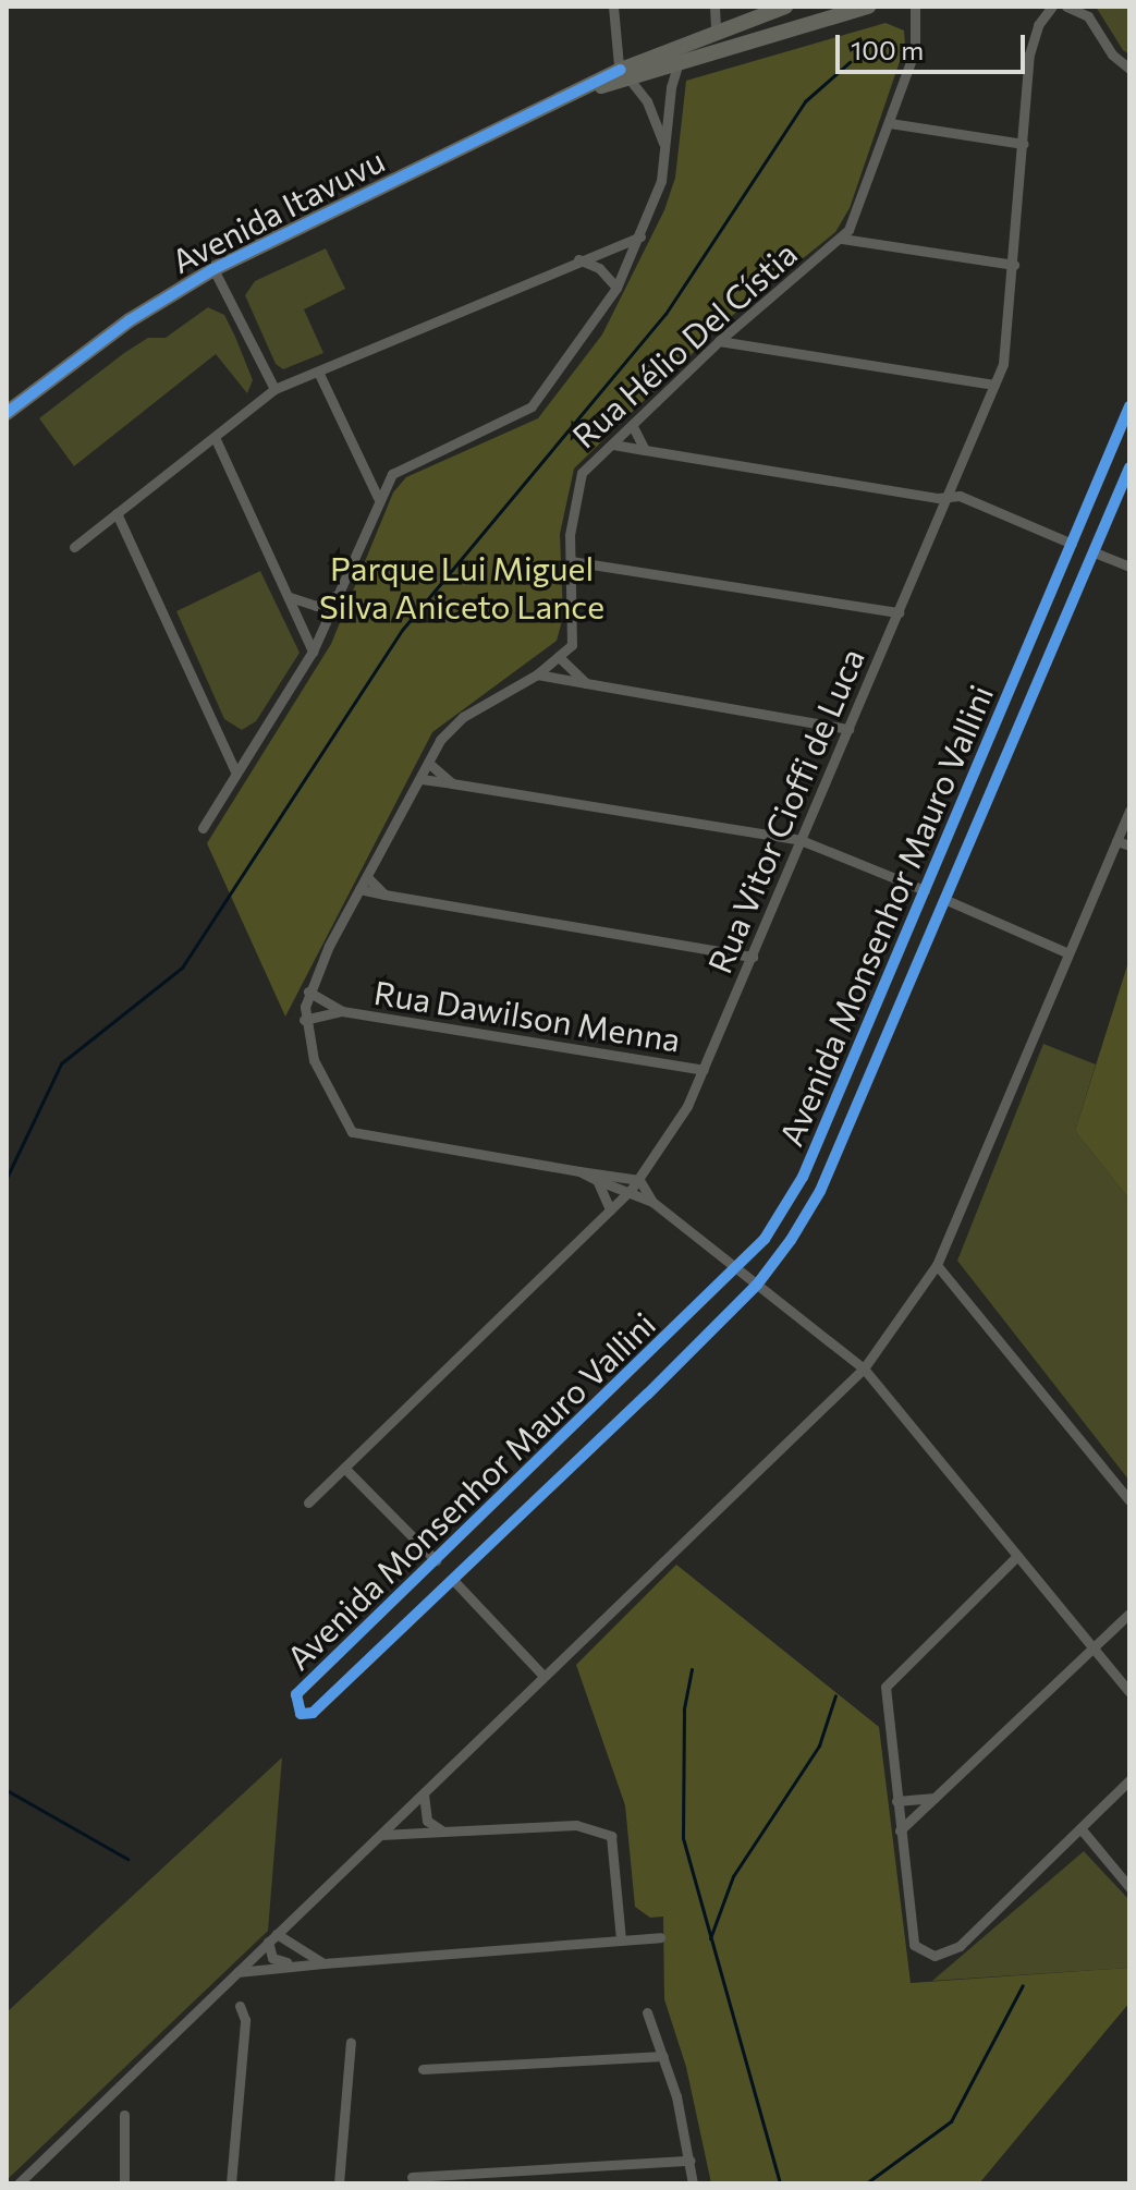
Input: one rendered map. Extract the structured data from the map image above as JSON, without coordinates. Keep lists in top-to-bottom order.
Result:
{
  "streets": {
    "main road": ["Avenida Itavuvu"],
    "street": [
      "Rua Hélio Del Cístia",
      "Rua Vitor Cioffi de Luca",
      "Avenida Monsenhor Mauro Vallini",
      "Rua Dawilson Menna"
    ]
  },
  "crossings": [
    ["Rua Vitor Cioffi de Luca", "Rua Dawilson Menna"]
  ],
  "parks": ["Parque Lui Miguel Silva Aniceto Lance"],
  "scale_bar": "100 m"
}
